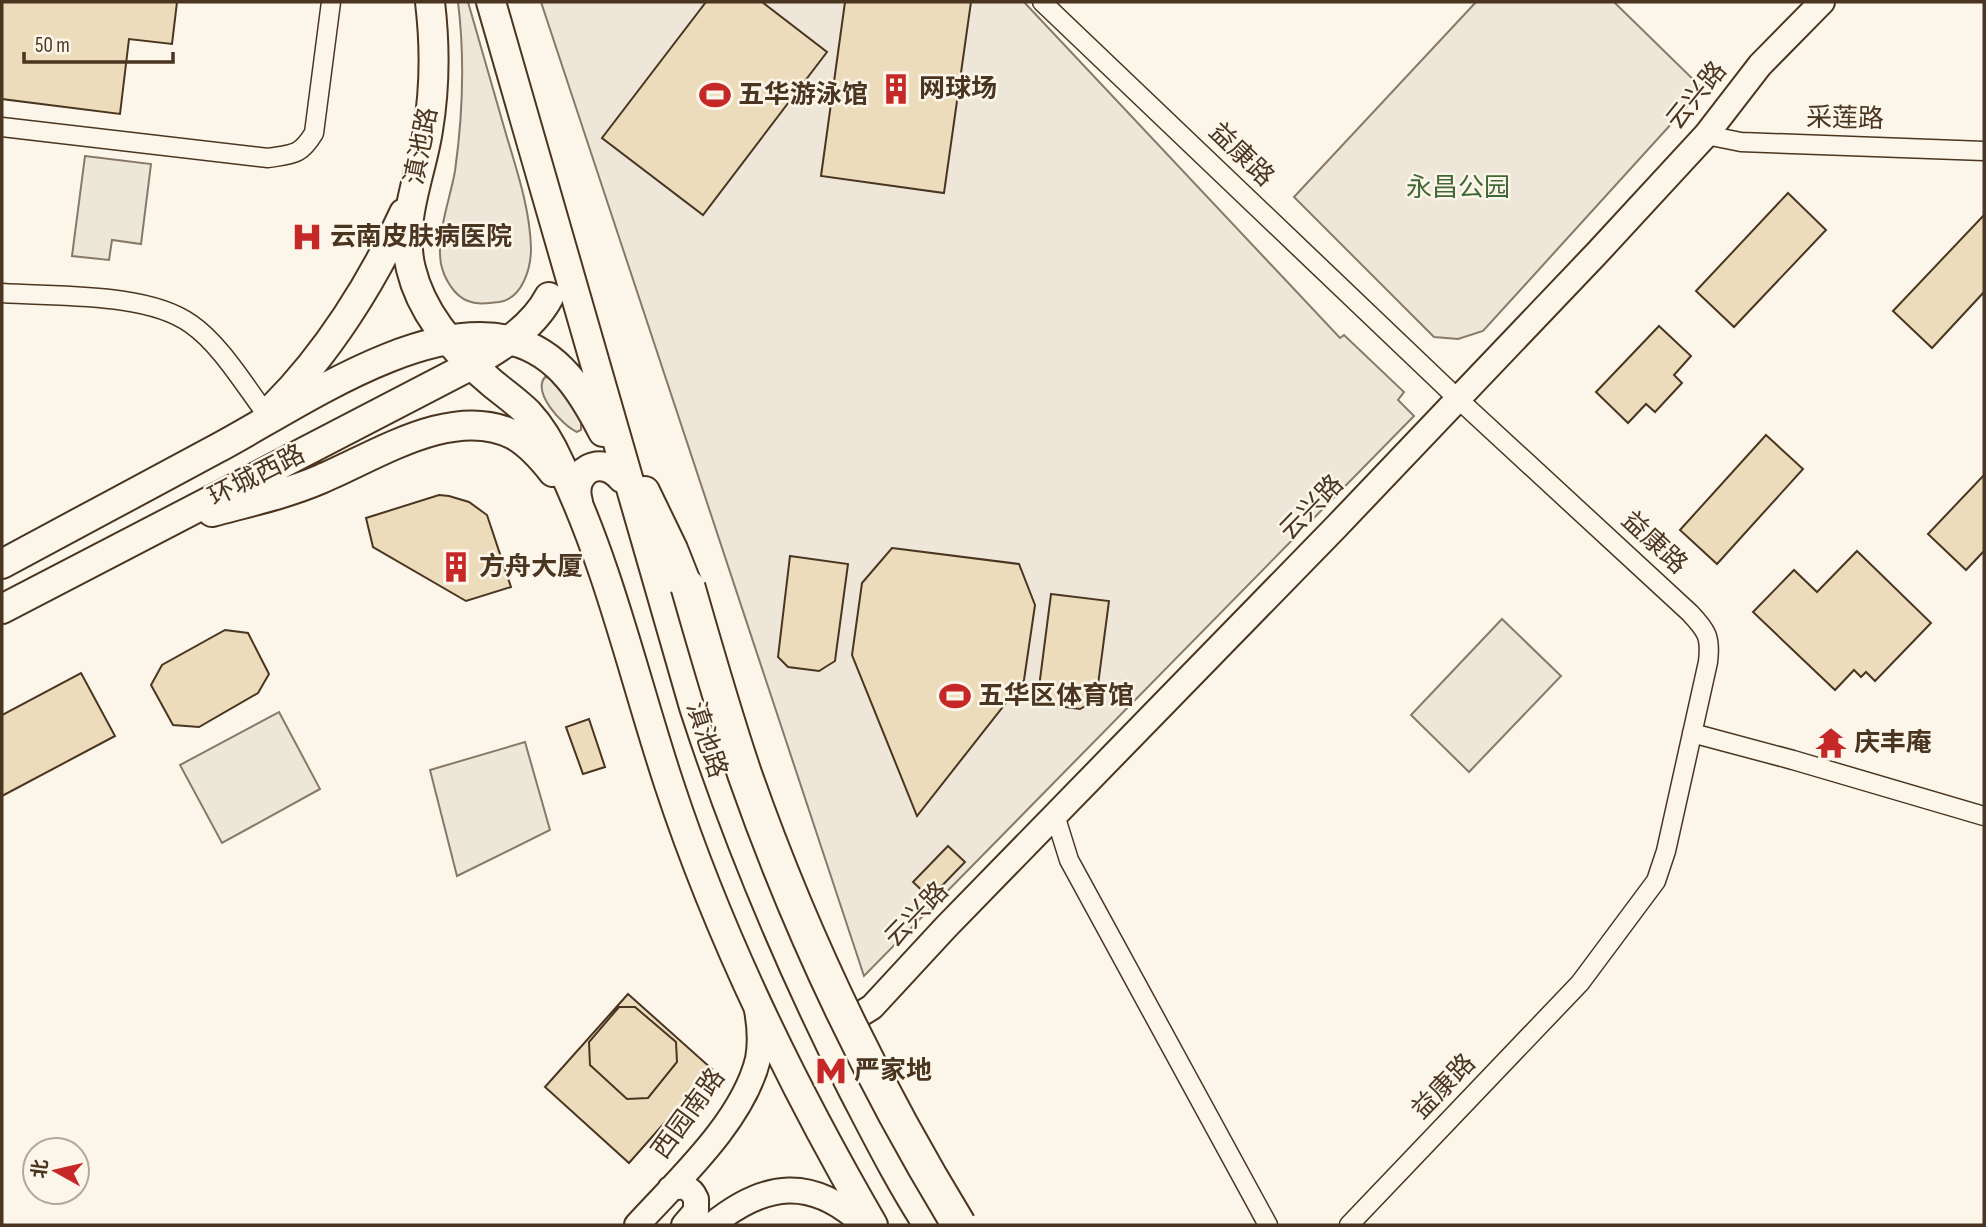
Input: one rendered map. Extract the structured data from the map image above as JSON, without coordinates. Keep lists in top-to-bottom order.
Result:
{
  "streets": {
    "main road": ["滇池路", "环城西路"],
    "street": [
      "云兴路",
      "采莲路",
      "益康路",
      "西园南路"
    ]
  },
  "crossings": [
    ["云兴路", "采莲路"],
    ["云兴路", "滇池路"],
    ["云兴路", "益康路"],
    ["滇池路", "环城西路"],
    ["滇池路", "西园南路"]
  ],
  "parks": ["永昌公园"],
  "places": {
    "building": ["网球场", "方舟大厦"],
    "sports": ["五华游泳馆", "五华区体育馆"],
    "hospital": ["云南皮肤病医院"],
    "temple": ["庆丰庵"],
    "metro station": ["严家地"]
  },
  "scale_bar": "50 m",
  "north": "left"
}
